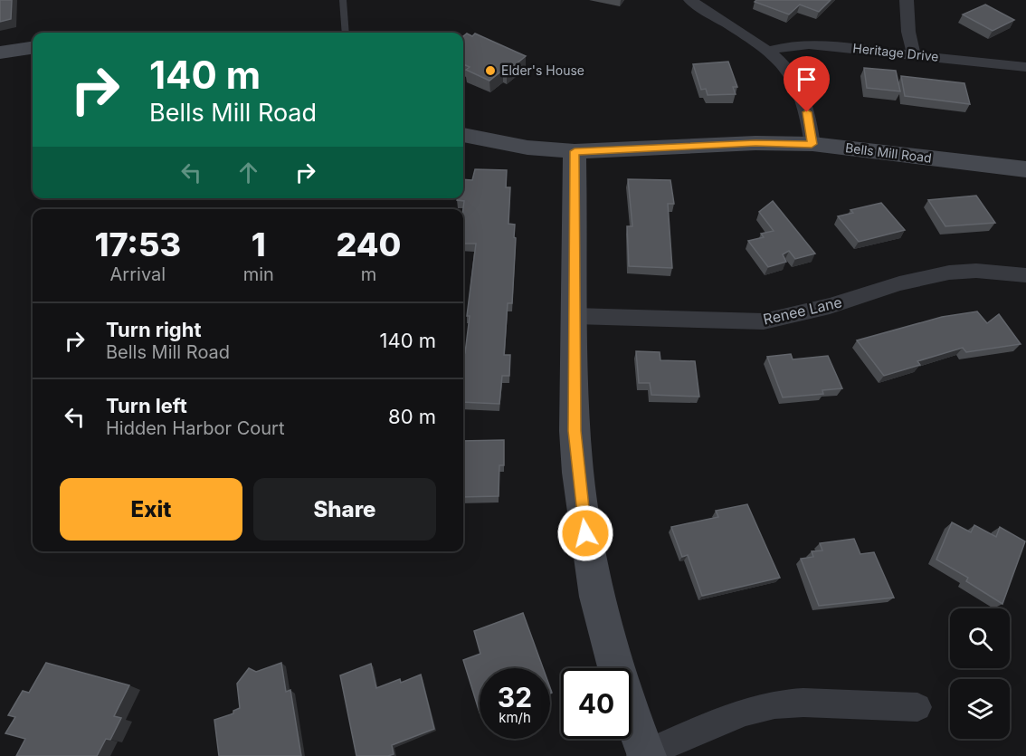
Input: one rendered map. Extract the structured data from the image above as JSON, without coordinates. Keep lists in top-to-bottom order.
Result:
{
  "streets": {
    "street": ["Heritage Drive", "Bells Mill Road", "Renee Lane"]
  },
  "places": ["Elder's House"],
  "page": {
    "turn": ["140 m", "Bells Mill Road"],
    "eta": [
      "17:53",
      "Arrival",
      "1",
      "min",
      "240",
      "m"
    ],
    "list": [
      {
        "name": "Turn right",
        "note": "Bells Mill Road",
        "value": "140 m"
      },
      {
        "name": "Turn left",
        "note": "Hidden Harbor Court",
        "value": "80 m"
      }
    ],
    "buttons": ["Exit", "Share"],
    "speed": "32 km/h",
    "limit": "40"
  }
}
